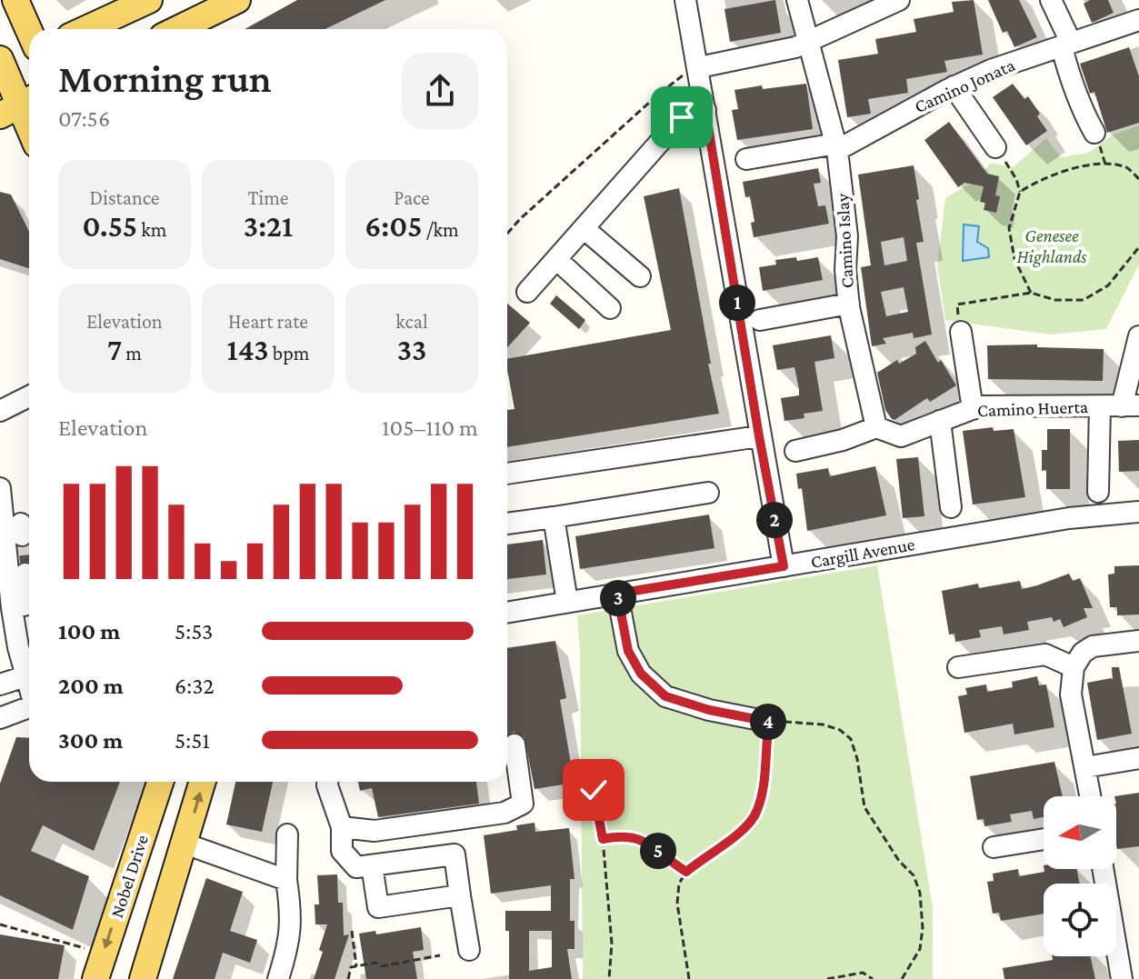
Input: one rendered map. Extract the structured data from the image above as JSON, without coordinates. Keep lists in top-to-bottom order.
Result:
{
  "streets": {
    "main road": ["Nobel Drive"],
    "street": [
      "Camino Jonata",
      "Camino Islay",
      "Camino Huerta",
      "Cargill Avenue"
    ]
  },
  "crossings": [
    ["Camino Jonata", "Camino Islay"],
    ["Camino Islay", "Camino Huerta"]
  ],
  "parks": ["Genesee Highlands"],
  "north": "left",
  "page": {
    "heading": ["Morning run", "07:56"],
    "stats": [
      ["Distance", "0.55 km"],
      ["Time", "3:21"],
      ["Pace", "6:05 /km"],
      ["Elevation", "7 m"],
      ["Heart rate", "143 bpm"],
      ["kcal", "33"]
    ],
    "pins": [
      "1",
      "2",
      "3",
      "4",
      "5"
    ],
    "chart": ["Elevation", "105–110 m"],
    "list": [
      {
        "name": "100 m",
        "note": "5:53"
      },
      {
        "name": "200 m",
        "note": "6:32"
      },
      {
        "name": "300 m",
        "note": "5:51"
      }
    ]
  }
}
